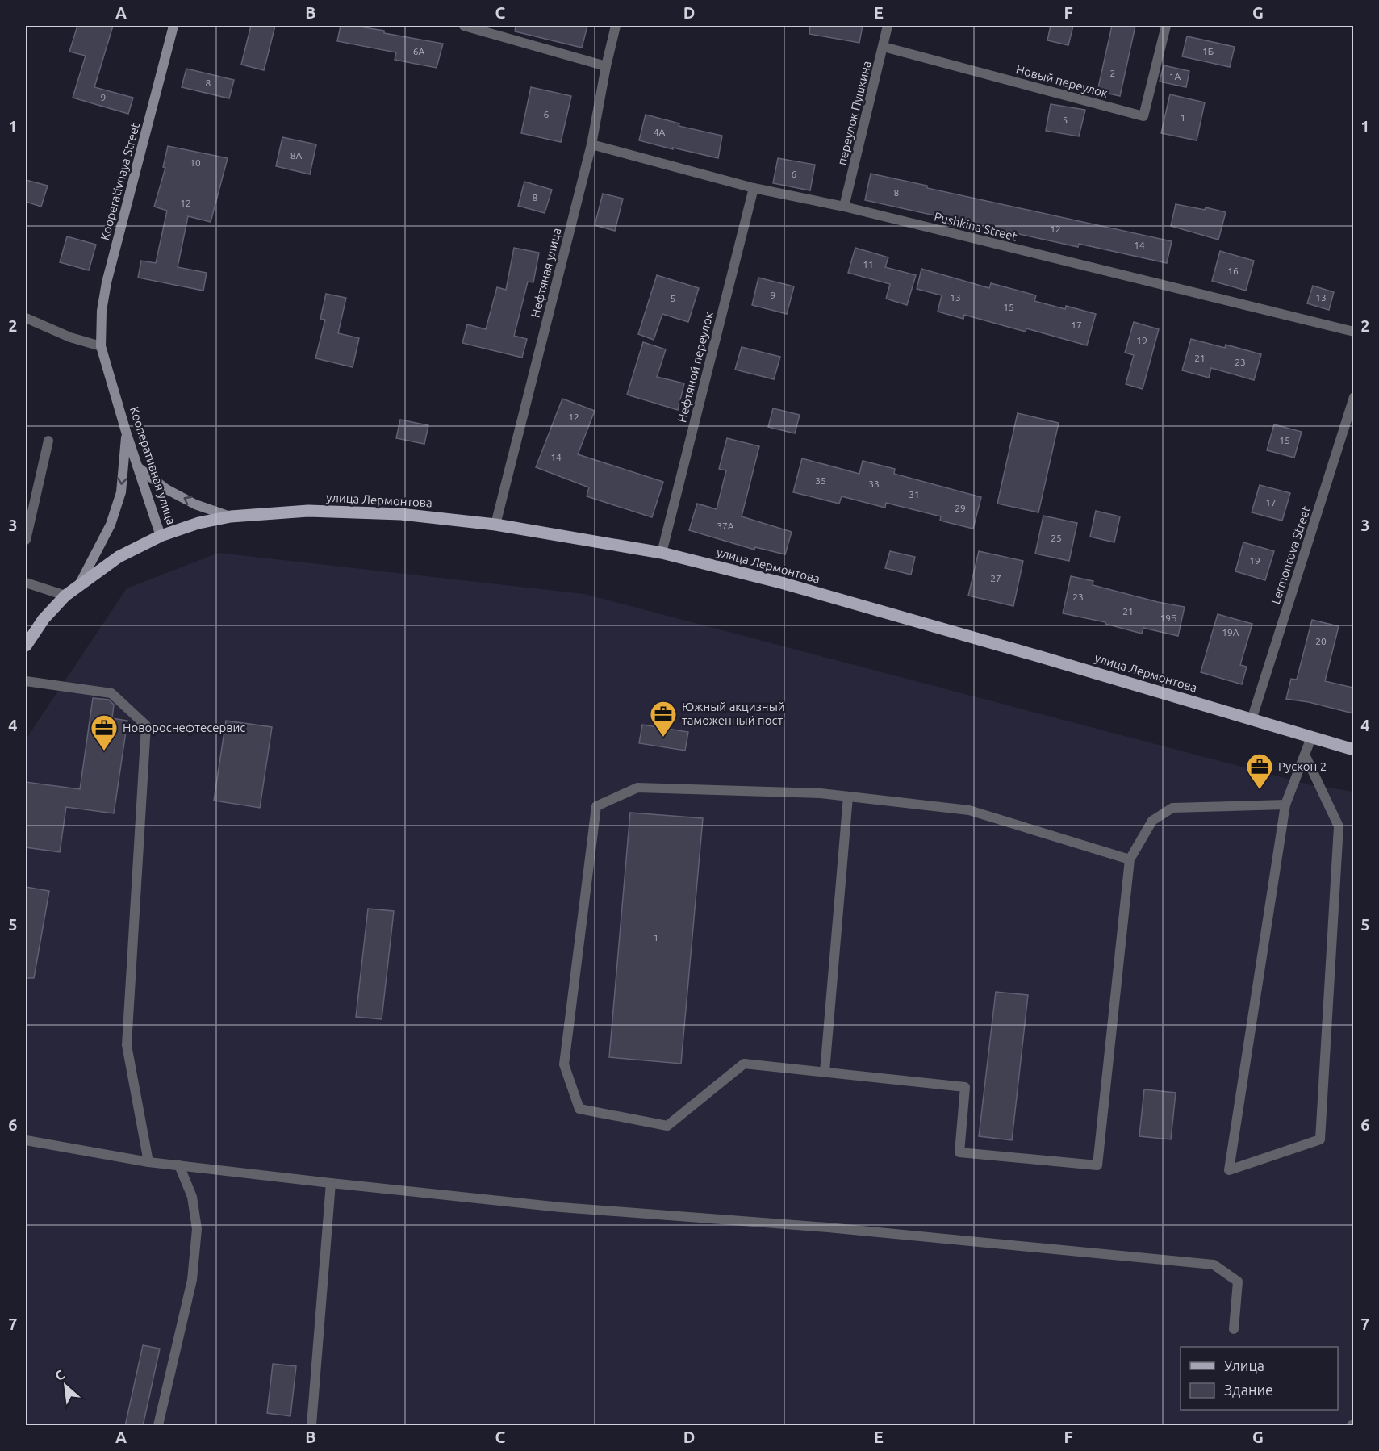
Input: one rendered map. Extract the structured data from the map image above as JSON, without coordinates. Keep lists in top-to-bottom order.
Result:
{
  "streets": {
    "main road": ["Кооперативная улица", "улица Лермонтова"],
    "street": [
      "Новый переулок",
      "переулок Пушкина",
      "Kooperativnaya Street",
      "Pushkina Street",
      "Нефтяная улица",
      "Нефтяной переулок",
      "Lermontova Street"
    ]
  },
  "crossings": [
    ["Новый переулок", "переулок Пушкина"],
    ["переулок Пушкина", "Pushkina Street"],
    ["Kooperativnaya Street", "Кооперативная улица"],
    ["Pushkina Street", "Нефтяная улица"],
    ["Pushkina Street", "Нефтяной переулок"],
    ["Нефтяная улица", "улица Лермонтова"],
    ["Нефтяной переулок", "улица Лермонтова"],
    ["Кооперативная улица", "улица Лермонтова"],
    ["улица Лермонтова", "Lermontova Street"]
  ],
  "places": {
    "office": ["Южный акцизный таможенный пост", "Новороснефтесервис", "Рускон 2"]
  },
  "house_numbers": [
    "6А",
    "1Б",
    "2",
    "1А",
    "8",
    "9",
    "6",
    "1",
    "5",
    "4А",
    "8А",
    "10",
    "6",
    "8",
    "8",
    "12",
    "12",
    "14",
    "11",
    "16",
    "9",
    "13",
    "13",
    "5",
    "15",
    "17",
    "19",
    "21",
    "23",
    "12",
    "15",
    "14",
    "35",
    "33",
    "31",
    "17",
    "29",
    "37А",
    "25",
    "19",
    "27",
    "23",
    "21",
    "19Б",
    "19А",
    "20",
    "1"
  ],
  "legend": ["Улица", "Здание"],
  "north": "top left",
  "grid": {
    "columns": [
      "A",
      "B",
      "C",
      "D",
      "E",
      "F",
      "G"
    ],
    "rows": [
      "1",
      "2",
      "3",
      "4",
      "5",
      "6",
      "7"
    ]
  }
}
